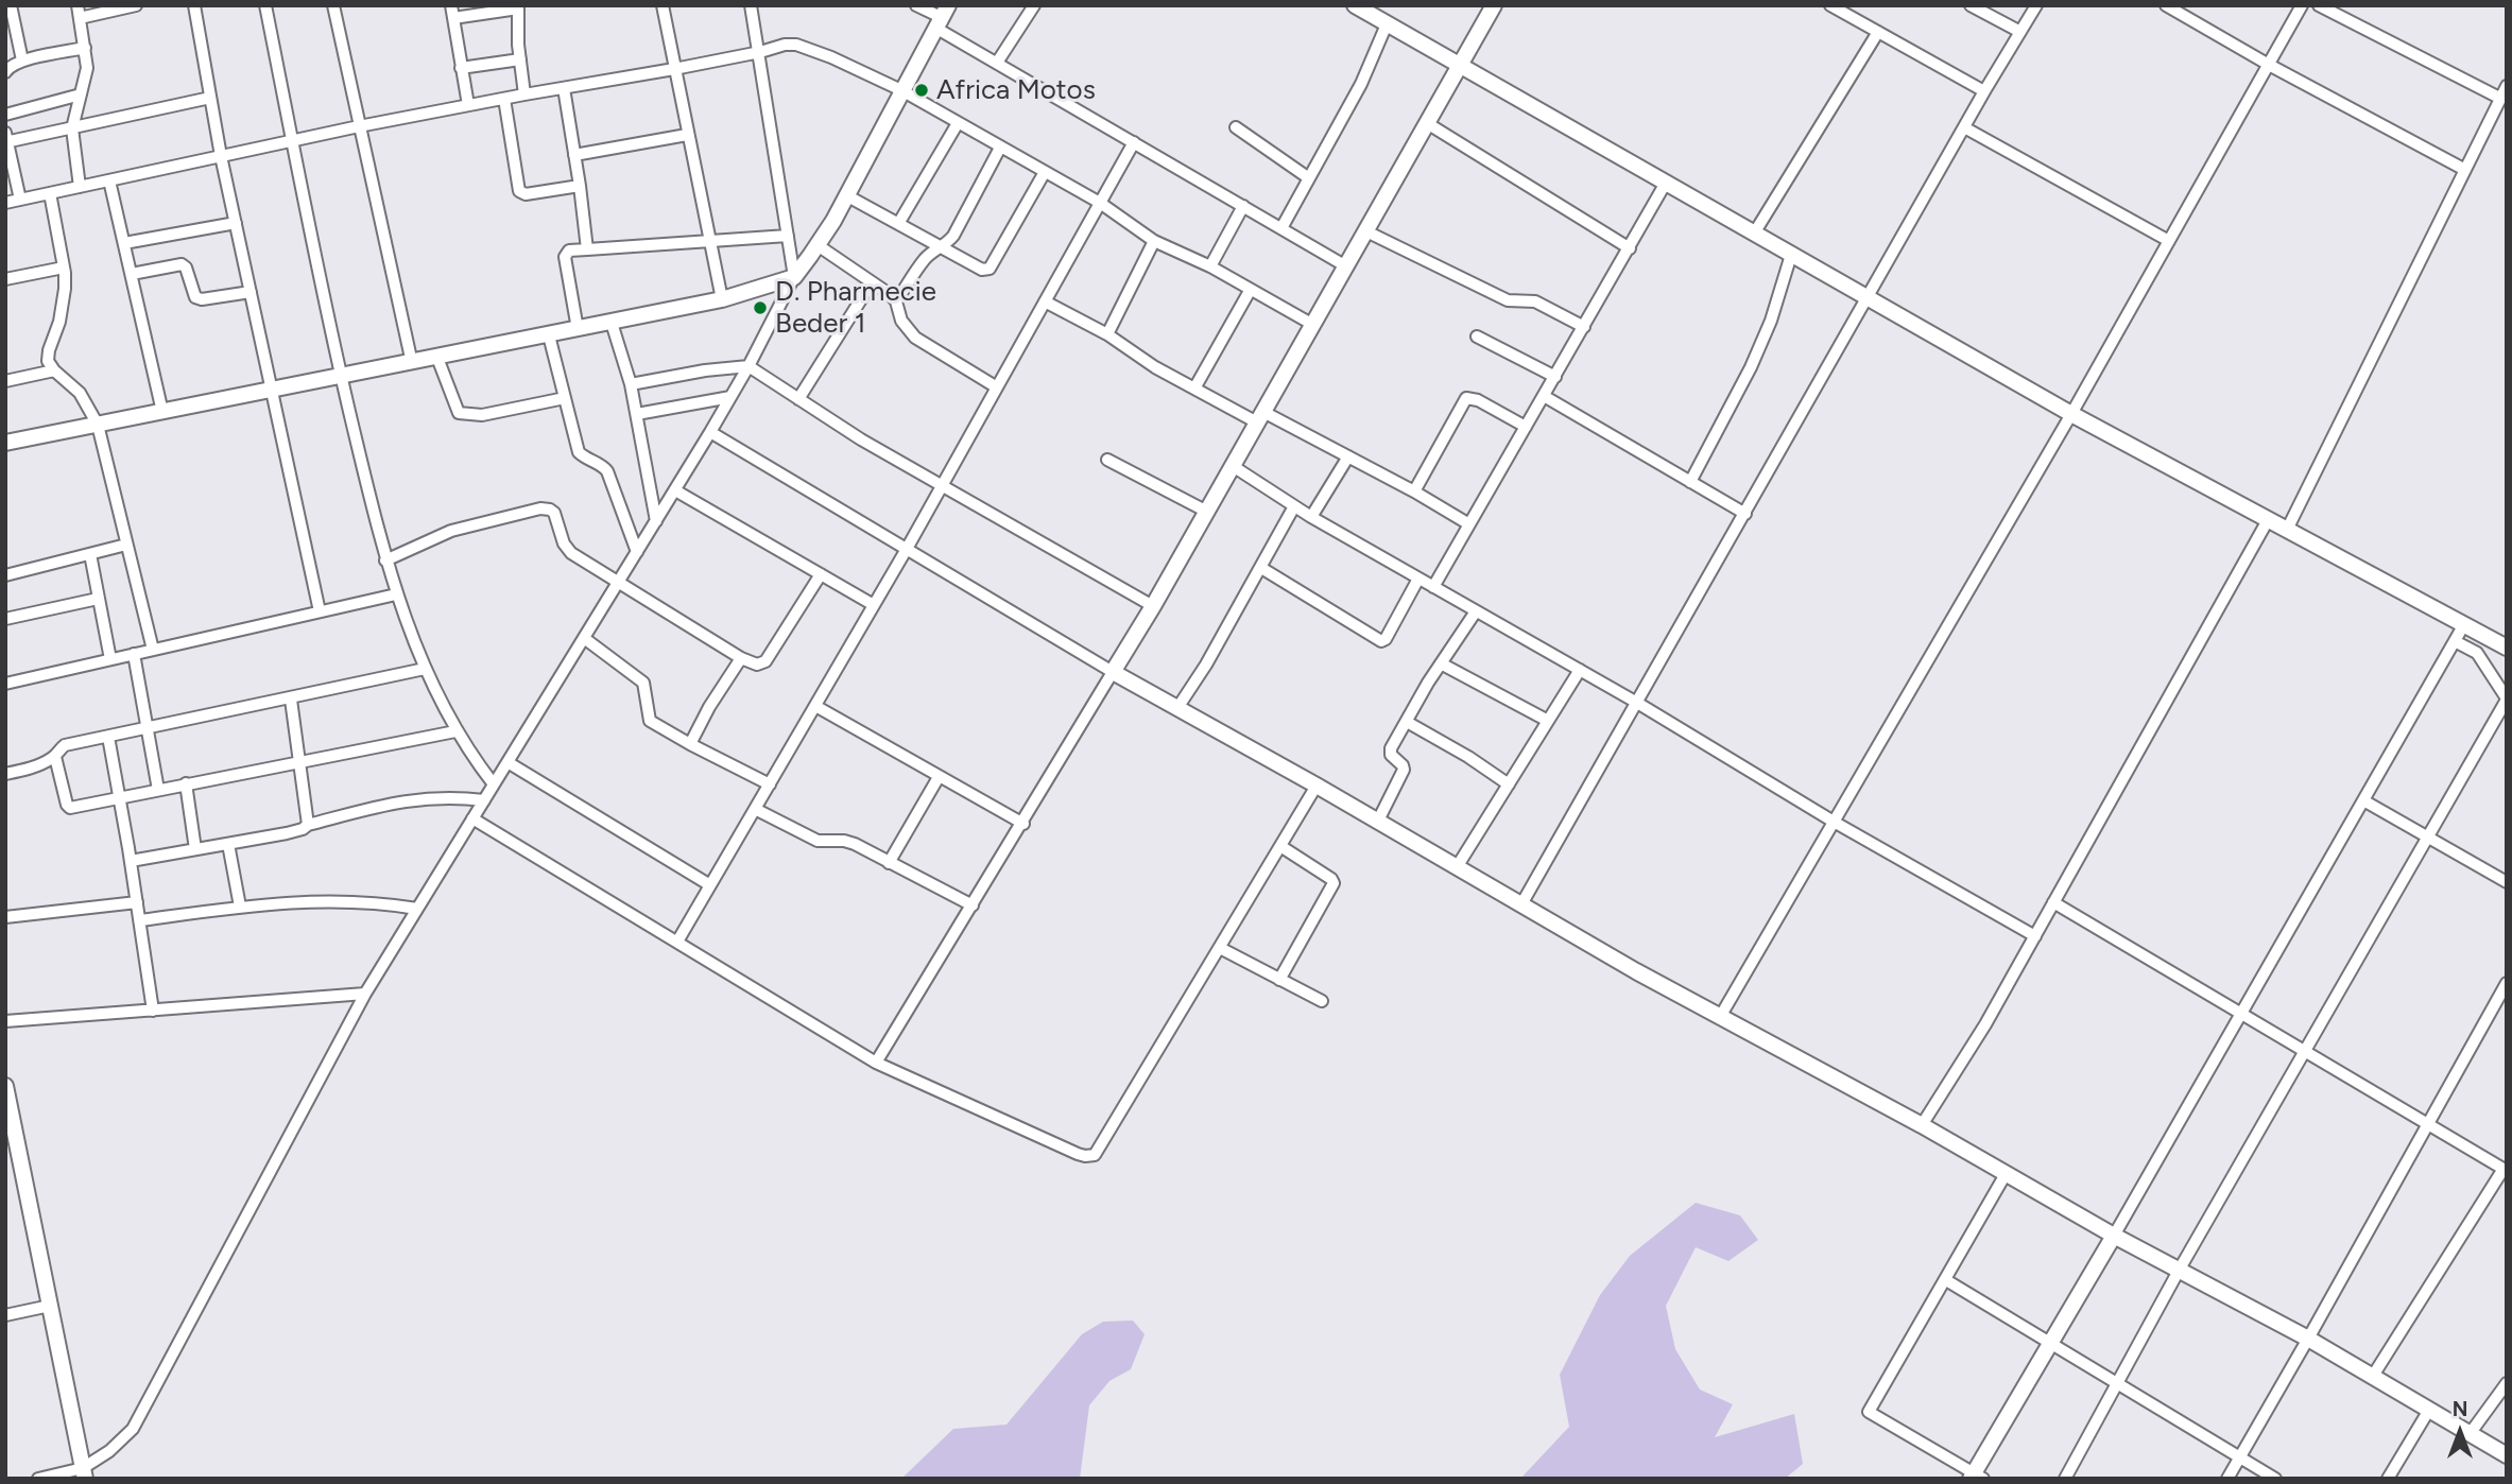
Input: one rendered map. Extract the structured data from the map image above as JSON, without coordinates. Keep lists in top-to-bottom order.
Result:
{
  "places": ["Africa Motos", "D. Pharmecie Beder 1"],
  "north": "top"
}
